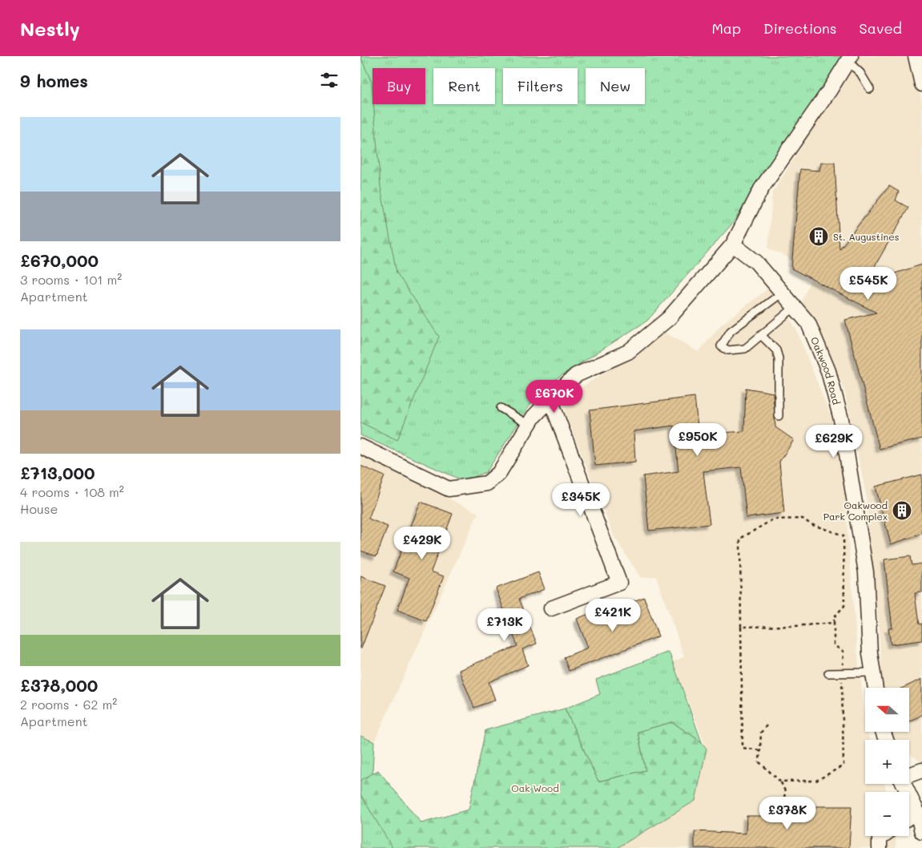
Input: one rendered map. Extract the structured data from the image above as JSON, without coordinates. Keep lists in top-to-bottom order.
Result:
{
  "streets": {
    "street": ["Oakwood Road"]
  },
  "parks": ["Oak Wood"],
  "places": {
    "building": ["St. Augustines", "Oakwood Park Complex"]
  },
  "north": "left",
  "page": {
    "header": "Nestly",
    "nav": ["Map", "Directions", "Saved"],
    "heading": "9 homes",
    "chip": [
      "Buy",
      "Rent",
      "Filters",
      "New"
    ],
    "list": [
      {
        "name": "£670,000",
        "note": "3 rooms · 101 m² · Apartment"
      },
      {
        "name": "£713,000",
        "note": "4 rooms · 108 m² · House"
      },
      {
        "name": "£378,000",
        "note": "2 rooms · 62 m² · Apartment"
      }
    ],
    "price": [
      "£545K",
      "£670K",
      "£950K",
      "£629K",
      "£345K",
      "£429K",
      "£421K",
      "£713K",
      "£378K"
    ],
    "map_buttons": ["+", "−"]
  }
}
